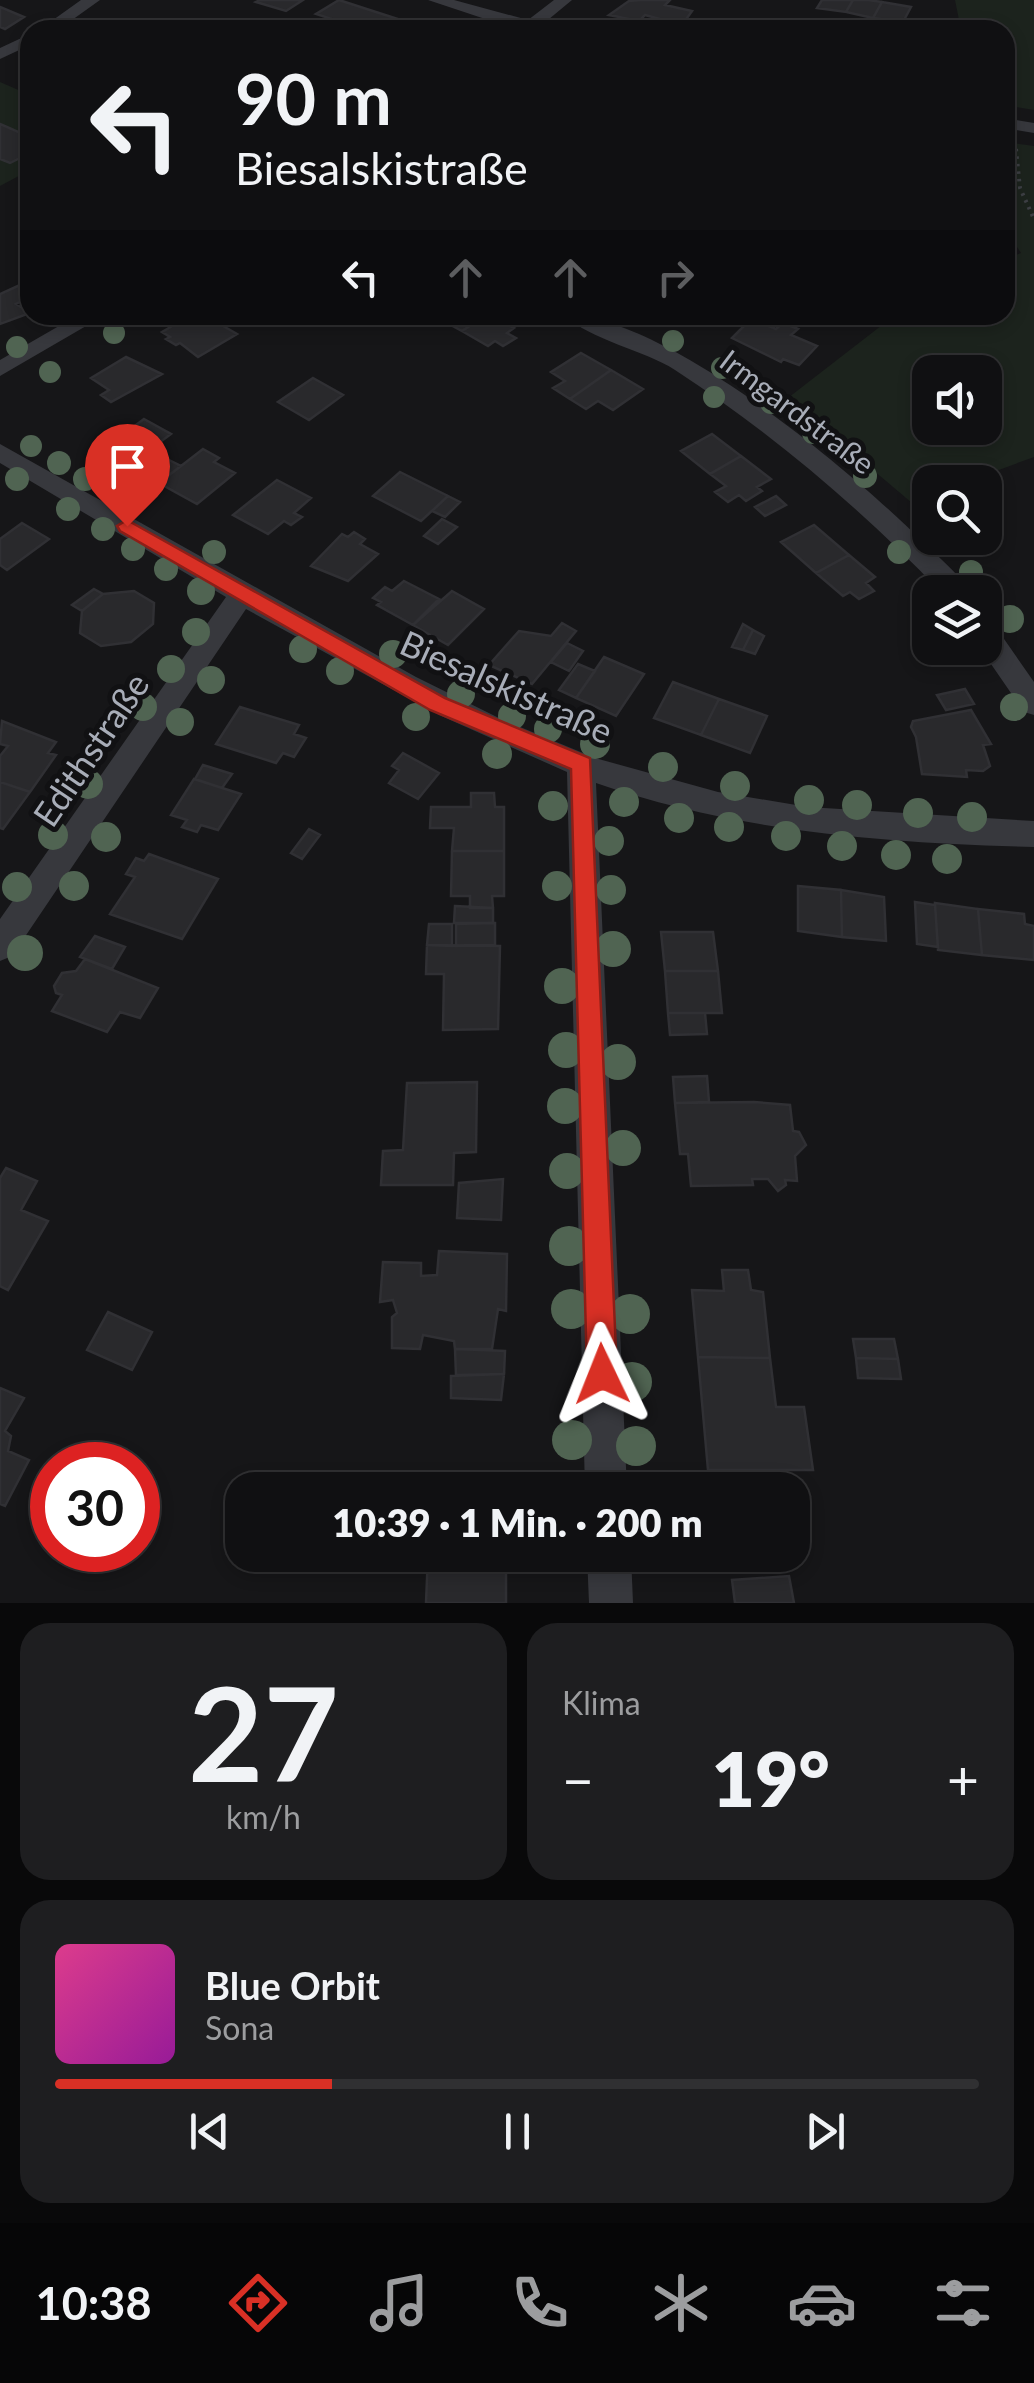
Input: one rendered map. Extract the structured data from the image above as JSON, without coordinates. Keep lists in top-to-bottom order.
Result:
{
  "streets": {
    "street": ["Irmgardstraße", "Biesalskistraße", "Edithstraße"]
  },
  "crossings": [
    ["Biesalskistraße", "Edithstraße"]
  ],
  "page": {
    "turn": ["90 m", "Biesalskistraße"],
    "limit": "30",
    "trip": "10:39 · 1 Min. · 200 m",
    "tile": [
      ["27", "km/h"],
      "Klima"
    ],
    "heat": ["−", "19°", "+"],
    "song": ["Blue Orbit", "Sona"],
    "tabs": "10:38"
  }
}
